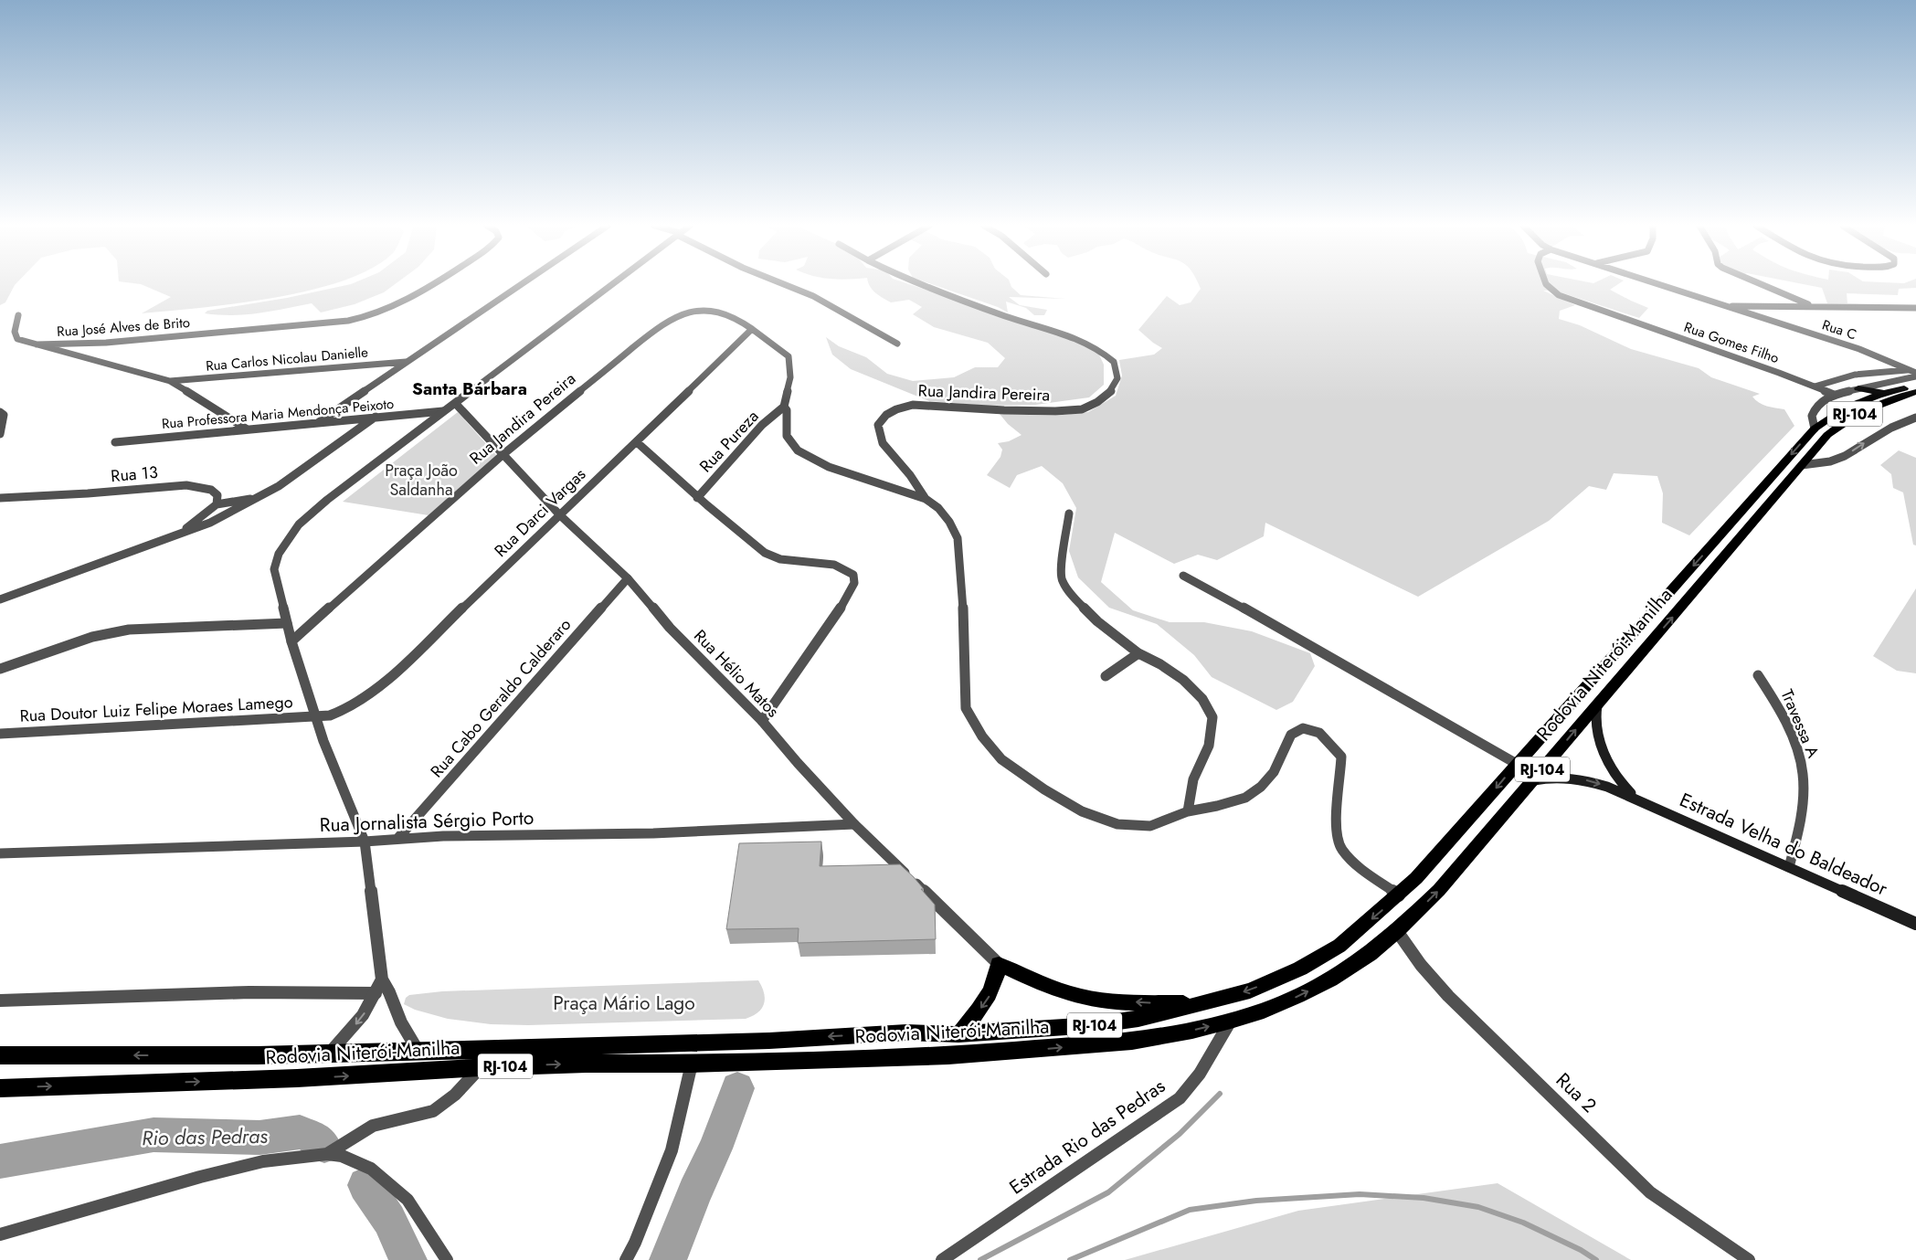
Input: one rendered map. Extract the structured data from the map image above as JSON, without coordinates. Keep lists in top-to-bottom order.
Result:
{
  "streets": {
    "highway": ["RJ-104", "Rodovia Niterói-Manilha"],
    "main road": ["Estrada Velha do Baldeador"],
    "street": [
      "Rua José Alves de Brito",
      "Rua C",
      "Rua Gomes Filho",
      "Rua Carlos Nicolau Danielle",
      "Rua Jandira Pereira",
      "Rua Professora Maria Mendonça Peixoto",
      "Rua Pureza",
      "Rua 13",
      "Rua Darci Vargas",
      "Rua Hélio Matos",
      "Rua Cabo Geraldo Calderaro",
      "Rua Doutor Luiz Felipe Moraes Lamego",
      "Travessa A",
      "Rua Jornalista Sérgio Porto",
      "Rua 2",
      "Estrada Rio das Pedras"
    ]
  },
  "crossings": [
    ["Rua Jandira Pereira", "Rua Darci Vargas"],
    ["Rua Jandira Pereira", "Rodovia Niterói-Manilha"],
    ["Rua Jandira Pereira", "Rua Hélio Matos"],
    ["Rua Darci Vargas", "Rua Hélio Matos"],
    ["Rua Darci Vargas", "Rua Doutor Luiz Felipe Moraes Lamego"],
    ["Rodovia Niterói-Manilha", "Estrada Velha do Baldeador"],
    ["Rodovia Niterói-Manilha", "Rua 2"],
    ["Rodovia Niterói-Manilha", "Estrada Rio das Pedras"],
    ["Rua Hélio Matos", "Rua Cabo Geraldo Calderaro"],
    ["Rua Hélio Matos", "Rua Jornalista Sérgio Porto"],
    ["Rua Cabo Geraldo Calderaro", "Rua Jornalista Sérgio Porto"],
    ["Travessa A", "Estrada Velha do Baldeador"]
  ],
  "districts": ["Santa Bárbara"],
  "water": ["Rio das Pedras"],
  "parks": ["Praça João Saldanha", "Praça Mário Lago"]
}
